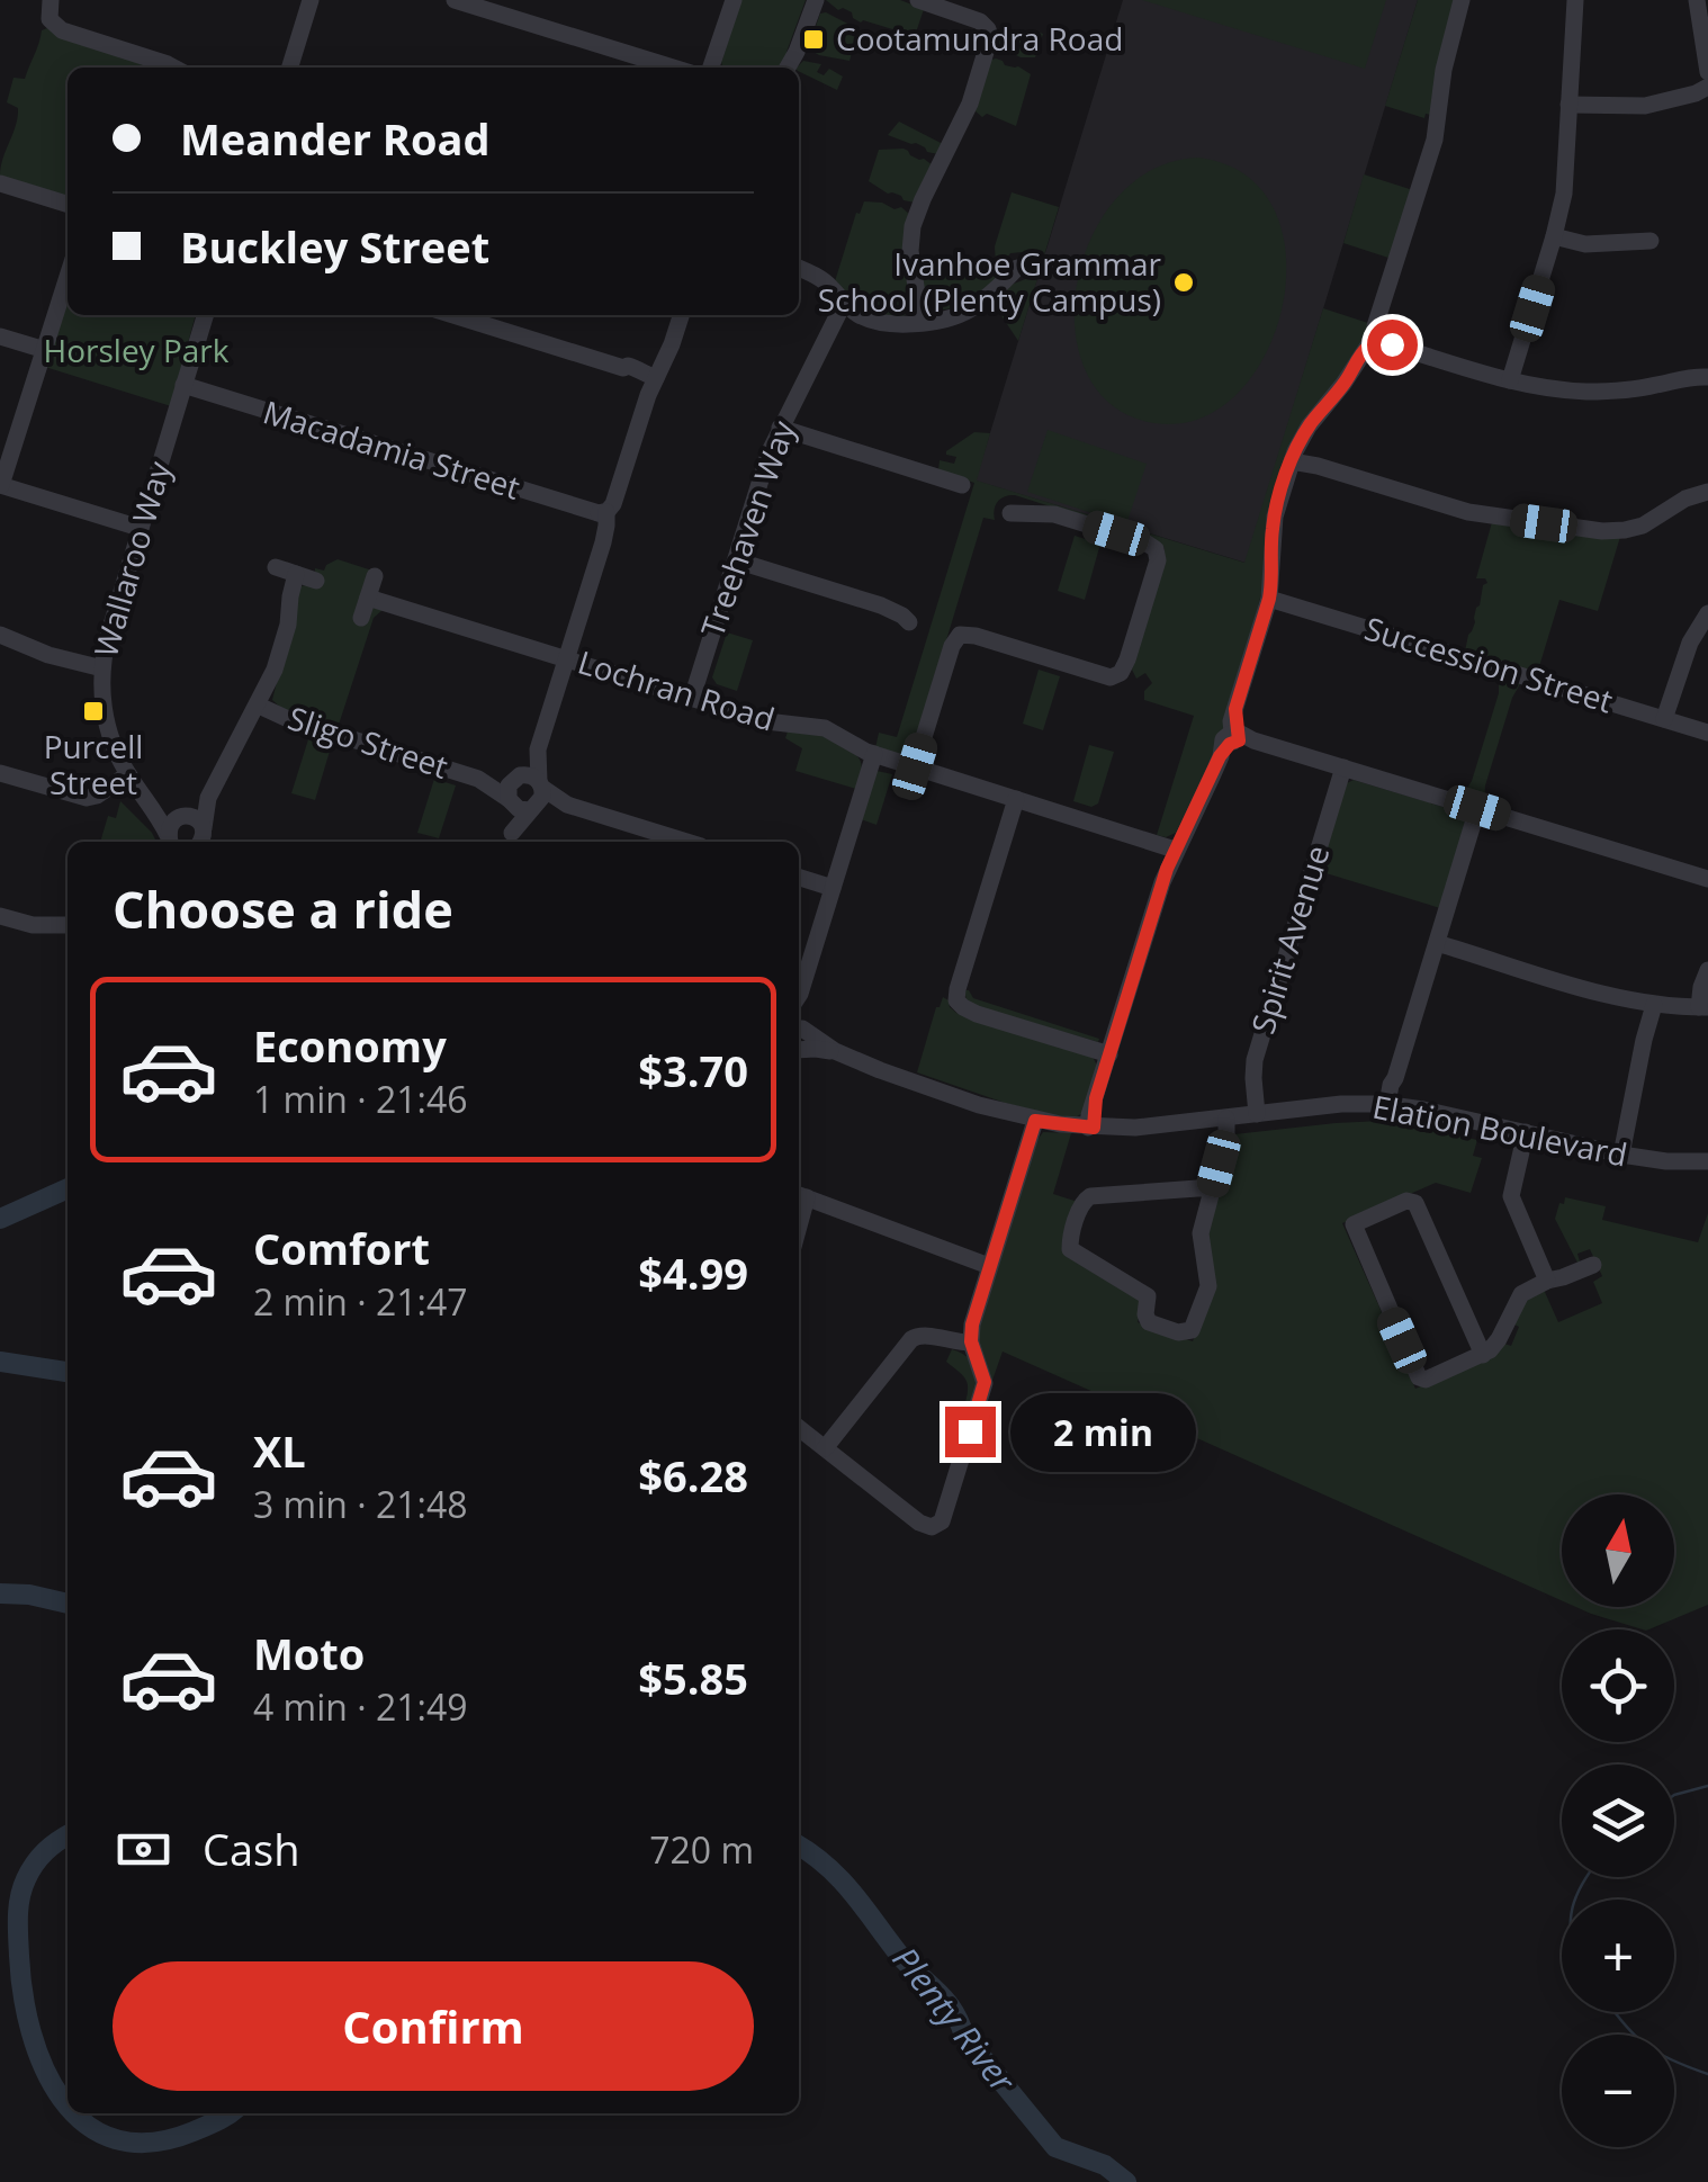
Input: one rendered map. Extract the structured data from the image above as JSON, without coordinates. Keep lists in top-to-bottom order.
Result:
{
  "streets": {
    "street": [
      "Macadamia Street",
      "Treehaven Way",
      "Wallaroo Way",
      "Succession Street",
      "Lochran Road",
      "Sligo Street",
      "Spirit Avenue",
      "Elation Boulevard"
    ]
  },
  "crossings": [
    ["Macadamia Street", "Wallaroo Way"],
    ["Treehaven Way", "Lochran Road"],
    ["Spirit Avenue", "Elation Boulevard"]
  ],
  "water": ["Plenty River"],
  "parks": ["Horsley Park"],
  "places": {
    "transit": ["Cootamundra Road", "Purcell Street"],
    "other": ["Ivanhoe Grammar School (Plenty Campus)"]
  },
  "north": "top",
  "page": {
    "banner": ["Meander Road", "Buckley Street"],
    "heading": "Choose a ride",
    "list": [
      {
        "name": "Economy",
        "note": "1 min · 21:46",
        "value": "$3.70"
      },
      {
        "name": "Comfort",
        "note": "2 min · 21:47",
        "value": "$4.99"
      },
      {
        "name": "XL",
        "note": "3 min · 21:48",
        "value": "$6.28"
      },
      {
        "name": "Moto",
        "note": "4 min · 21:49",
        "value": "$5.85"
      }
    ],
    "bubble": "2 min",
    "map_buttons": ["+", "−"],
    "pay": ["Cash", "720 m"],
    "buttons": "Confirm"
  }
}
